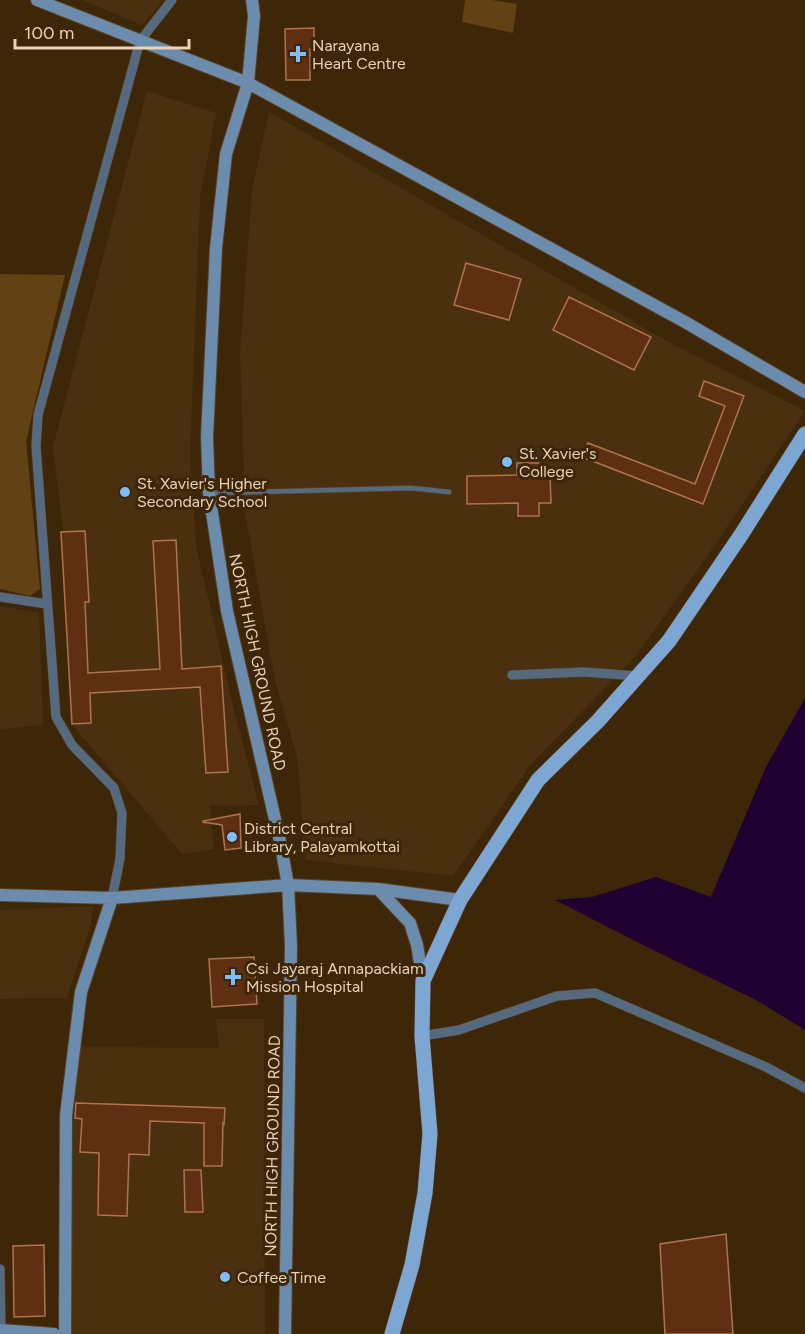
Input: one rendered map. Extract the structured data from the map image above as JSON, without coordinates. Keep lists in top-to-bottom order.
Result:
{
  "streets": {
    "main road": ["NORTH HIGH GROUND ROAD"]
  },
  "places": {
    "health": ["Narayana Heart Centre", "Csi Jayaraj Annapackiam Mission Hospital"],
    "other": [
      "St. Xavier's College",
      "St. Xavier's Higher Secondary School",
      "District Central Library, Palayamkottai",
      "Coffee Time"
    ]
  },
  "scale_bar": "100 m"
}
